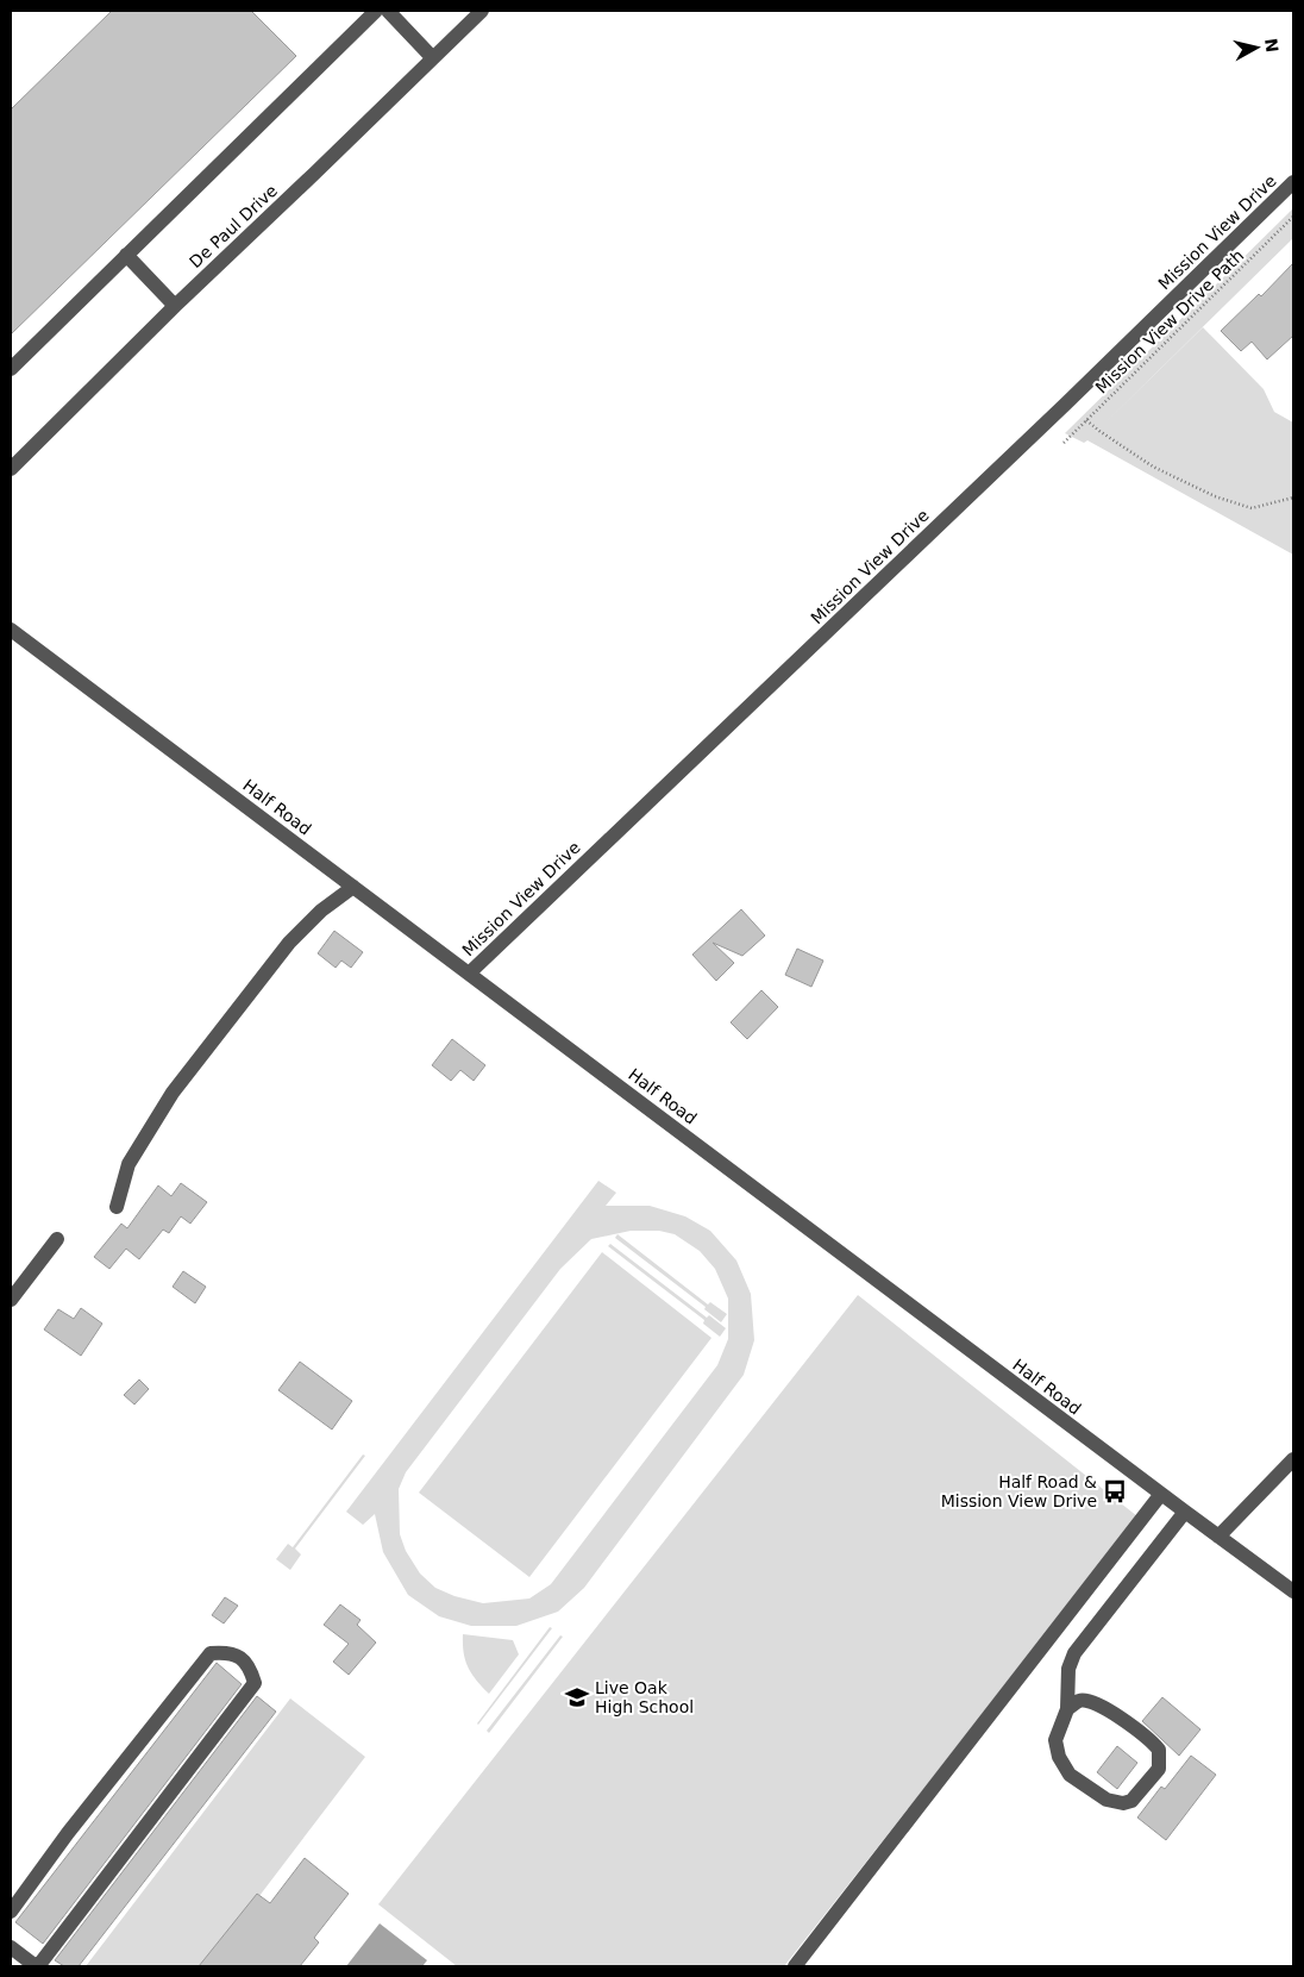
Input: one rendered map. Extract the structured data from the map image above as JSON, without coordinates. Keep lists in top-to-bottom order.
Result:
{
  "streets": {
    "street": ["De Paul Drive", "Mission View Drive", "Half Road"],
    "path": ["Mission View Drive Path"]
  },
  "crossings": [
    ["Mission View Drive", "Half Road"]
  ],
  "places": {
    "bus stop": ["Half Road & Mission View Drive"],
    "school or university": ["Live Oak High School"]
  },
  "north": "right"
}
